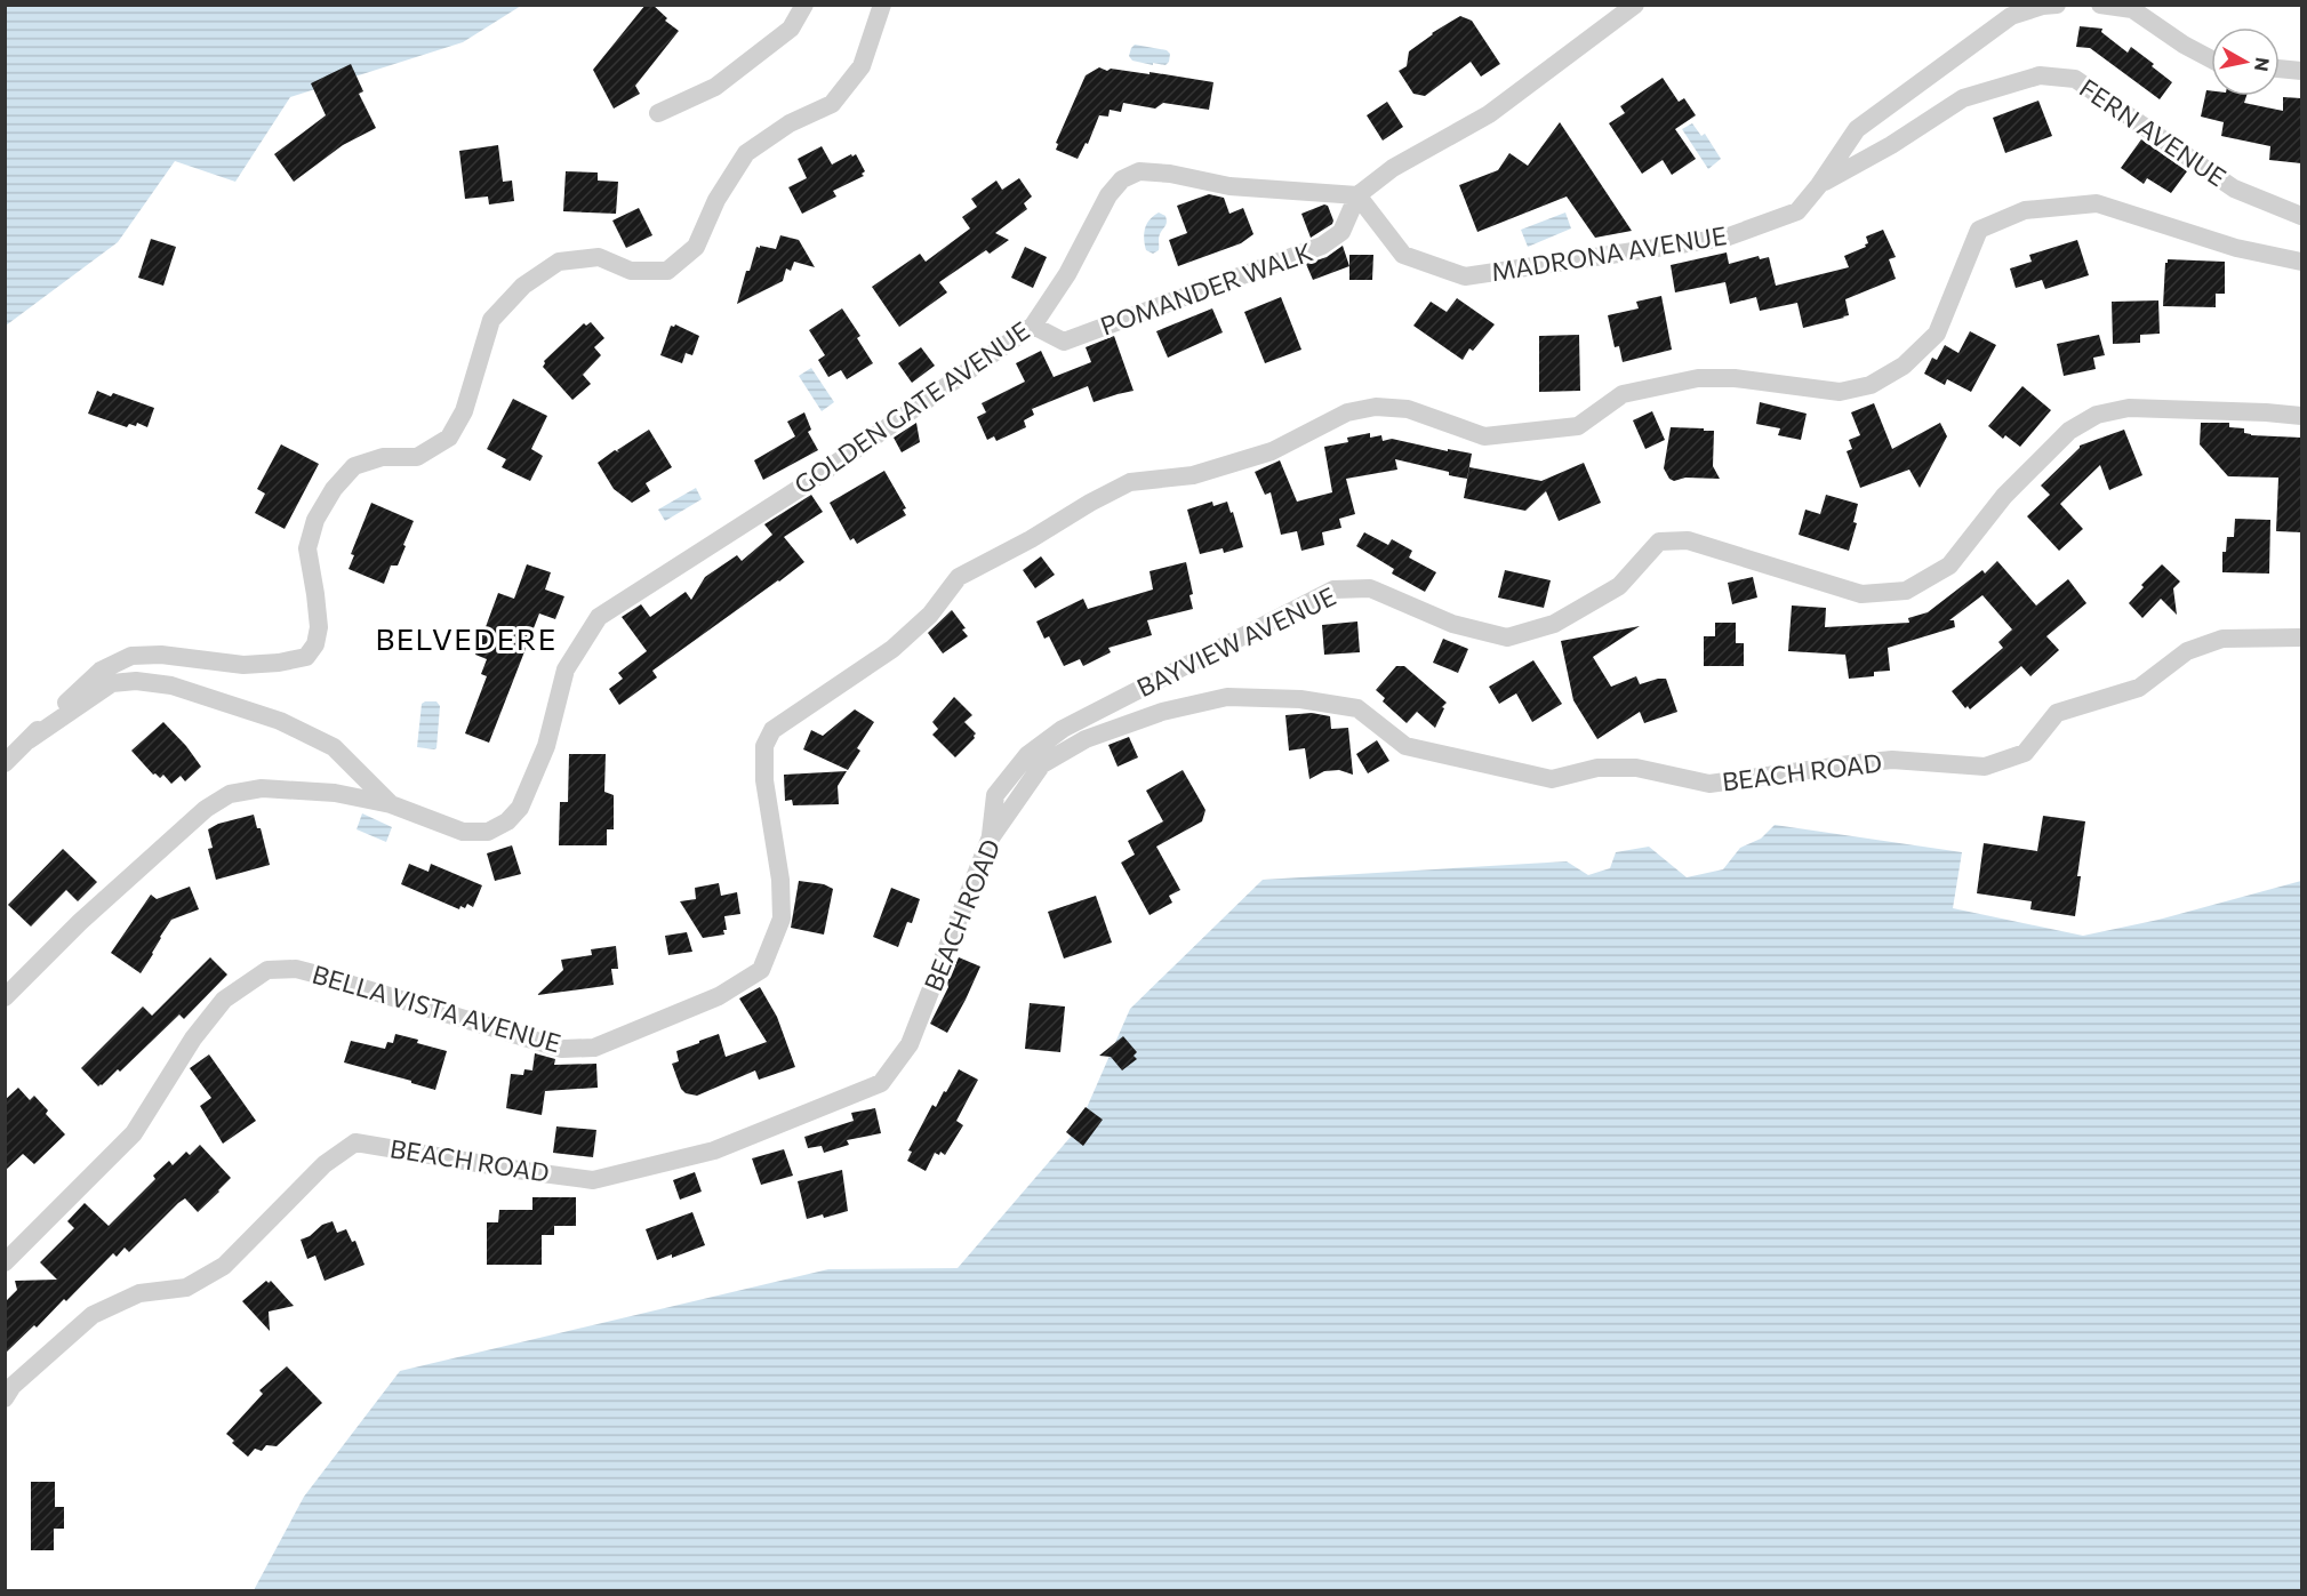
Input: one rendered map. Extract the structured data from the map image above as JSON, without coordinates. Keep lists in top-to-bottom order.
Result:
{
  "streets": {
    "street": [
      "FERN AVENUE",
      "MADRONA AVENUE",
      "POMANDER WALK",
      "GOLDEN GATE AVENUE",
      "BAYVIEW AVENUE",
      "BEACH ROAD",
      "BELLA VISTA AVENUE"
    ]
  },
  "crossings": [
    ["FERN AVENUE", "MADRONA AVENUE"],
    ["MADRONA AVENUE", "POMANDER WALK"],
    ["MADRONA AVENUE", "GOLDEN GATE AVENUE"],
    ["POMANDER WALK", "GOLDEN GATE AVENUE"],
    ["BAYVIEW AVENUE", "BEACH ROAD"]
  ],
  "districts": ["BELVEDERE"],
  "north": "right"
}
